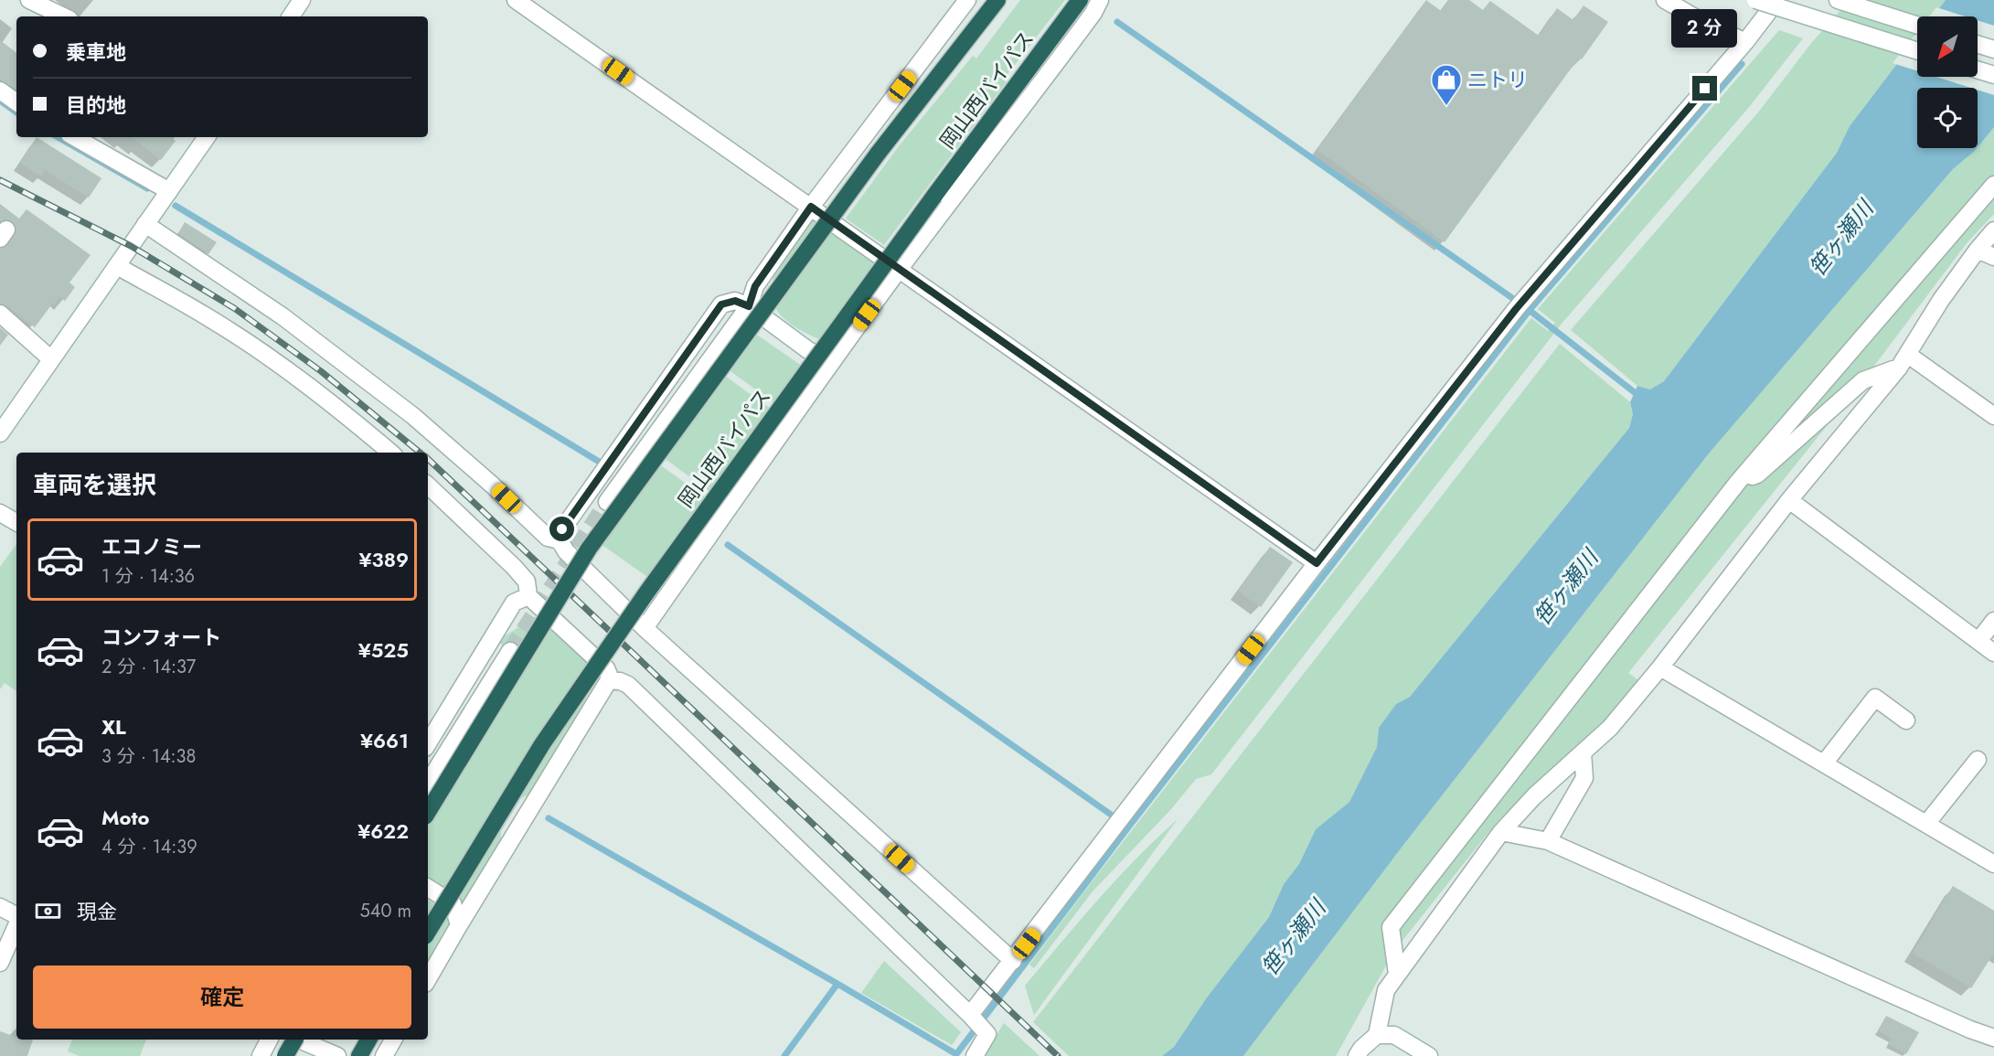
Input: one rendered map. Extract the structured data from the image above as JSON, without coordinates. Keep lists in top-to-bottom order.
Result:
{
  "streets": {
    "highway": ["岡山西バイパス"]
  },
  "water": ["笹ヶ瀬川"],
  "places": {
    "shop": ["ニトリ"]
  },
  "north": "bottom left",
  "page": {
    "bubble": "2 分",
    "banner": ["乗車地", "目的地"],
    "heading": "車両を選択",
    "list": [
      {
        "name": "エコノミー",
        "note": "1 分 · 14:36",
        "value": "¥389"
      },
      {
        "name": "コンフォート",
        "note": "2 分 · 14:37",
        "value": "¥525"
      },
      {
        "name": "XL",
        "note": "3 分 · 14:38",
        "value": "¥661"
      },
      {
        "name": "Moto",
        "note": "4 分 · 14:39",
        "value": "¥622"
      }
    ],
    "pay": ["現金", "540 m"],
    "buttons": "確定"
  }
}
